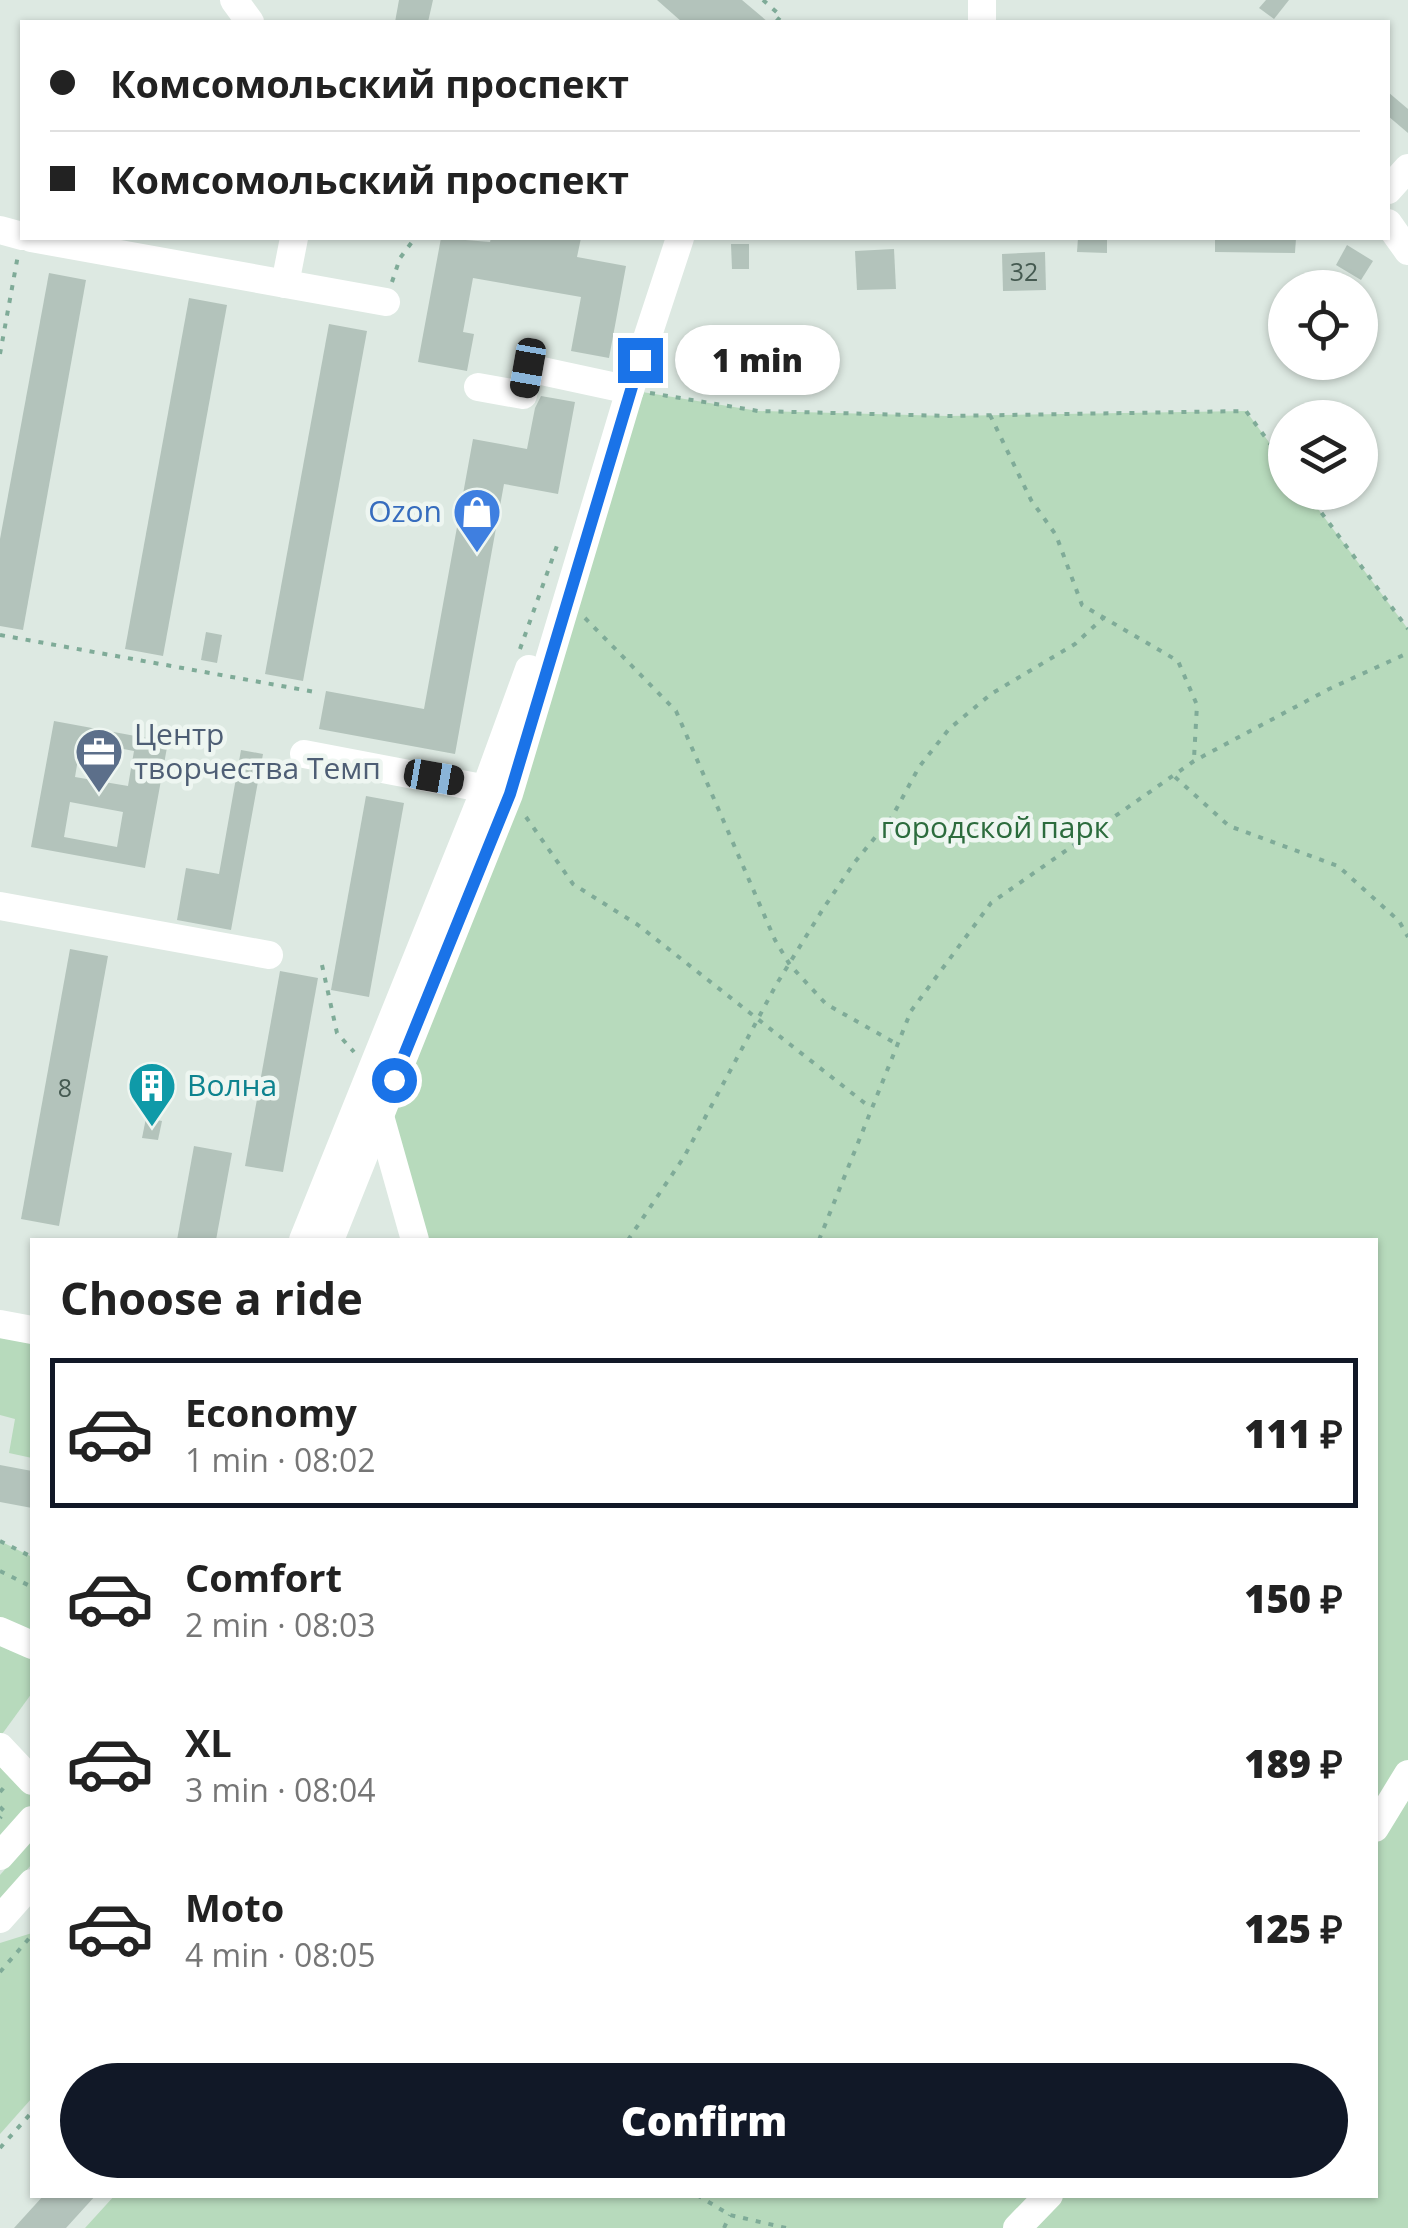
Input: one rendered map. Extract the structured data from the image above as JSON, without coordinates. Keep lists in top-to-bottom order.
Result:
{
  "parks": ["городской парк"],
  "places": {
    "shop": ["Ozon"],
    "office": ["Центр творчества Темп"],
    "building": ["Волна"]
  },
  "house_numbers": ["32", "8"],
  "page": {
    "banner": ["Комсомольский проспект", "Комсомольский проспект"],
    "bubble": "1 min",
    "heading": "Choose a ride",
    "list": [
      {
        "name": "Economy",
        "note": "1 min · 08:02",
        "value": "111 ₽"
      },
      {
        "name": "Comfort",
        "note": "2 min · 08:03",
        "value": "150 ₽"
      },
      {
        "name": "XL",
        "note": "3 min · 08:04",
        "value": "189 ₽"
      },
      {
        "name": "Moto",
        "note": "4 min · 08:05",
        "value": "125 ₽"
      }
    ],
    "buttons": "Confirm"
  }
}
